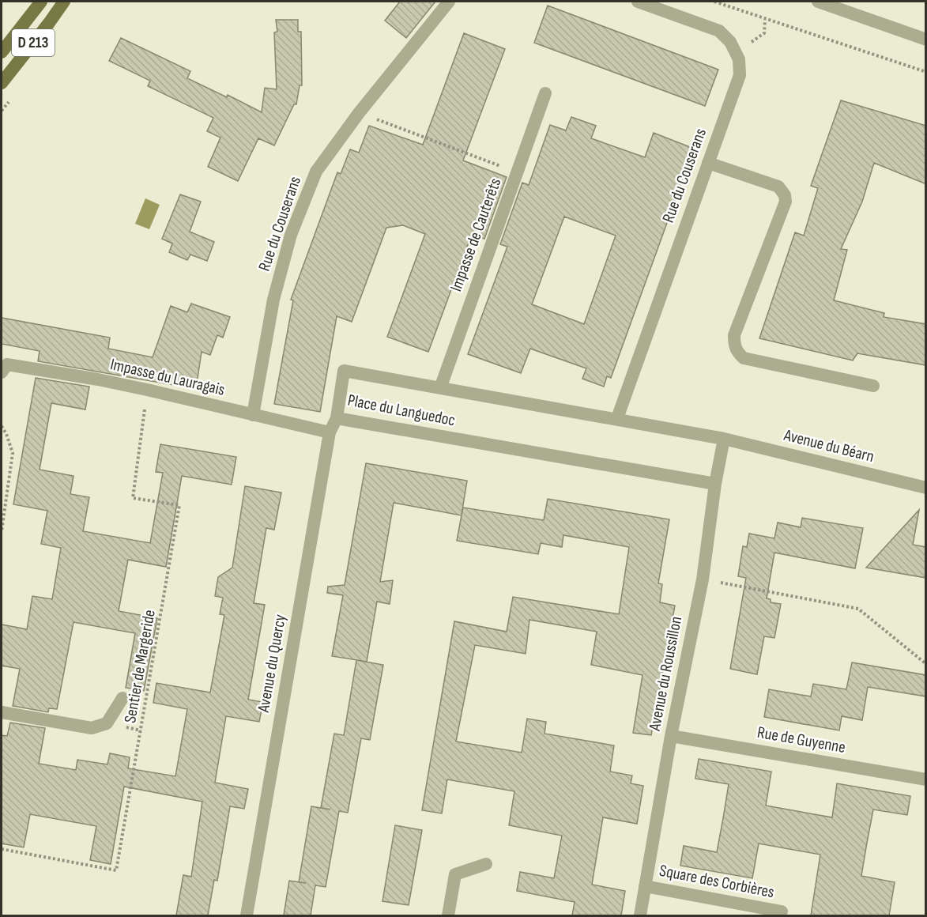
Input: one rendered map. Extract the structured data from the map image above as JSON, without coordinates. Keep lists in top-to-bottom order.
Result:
{
  "streets": {
    "main road": ["D 213"],
    "street": [
      "Rue du Couserans",
      "Impasse de Cauterêts",
      "Impasse du Lauragais",
      "Place du Languedoc",
      "Avenue du Béarn",
      "Avenue du Quercy",
      "Avenue du Roussillon",
      "Rue de Guyenne",
      "Square des Corbières"
    ],
    "path": ["Sentier de Margeride"]
  },
  "crossings": [
    ["Rue du Couserans", "Impasse du Lauragais"],
    ["Rue du Couserans", "Place du Languedoc"],
    ["Impasse de Cauterêts", "Place du Languedoc"],
    ["Impasse du Lauragais", "Avenue du Quercy"],
    ["Impasse du Lauragais", "Sentier de Margeride"],
    ["Place du Languedoc", "Avenue du Béarn"],
    ["Place du Languedoc", "Avenue du Quercy"],
    ["Place du Languedoc", "Avenue du Roussillon"],
    ["Avenue du Béarn", "Avenue du Roussillon"],
    ["Avenue du Roussillon", "Rue de Guyenne"],
    ["Avenue du Roussillon", "Square des Corbières"]
  ]
}
